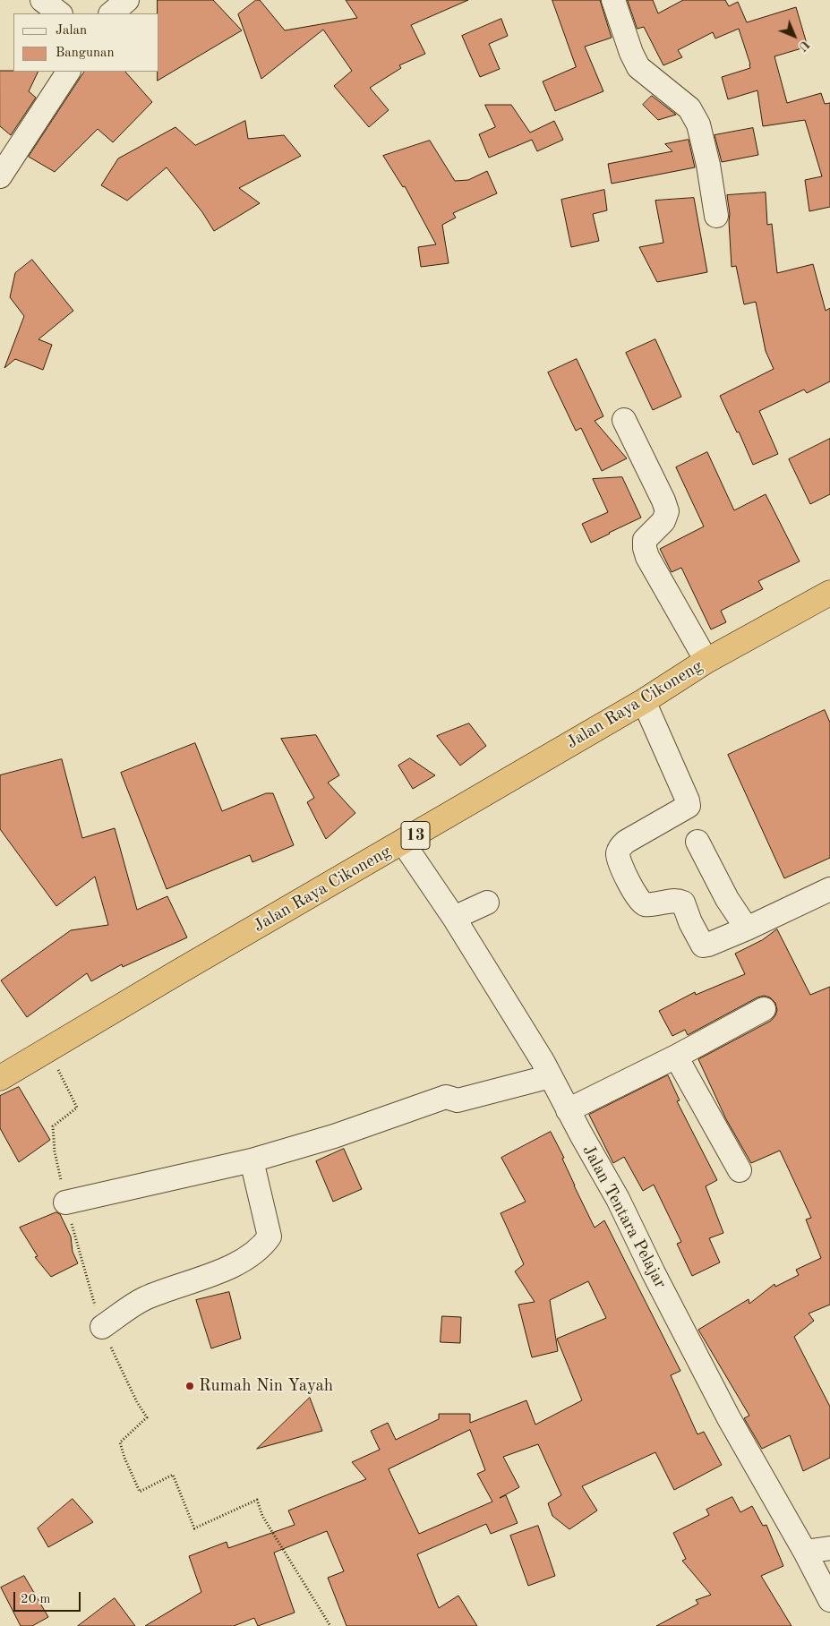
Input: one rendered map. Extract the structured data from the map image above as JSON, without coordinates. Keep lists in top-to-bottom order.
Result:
{
  "streets": {
    "highway": ["Jalan Raya Cikoneng", "13"],
    "street": ["Jalan Tentara Pelajar"]
  },
  "crossings": [
    ["Jalan Raya Cikoneng", "Jalan Tentara Pelajar"]
  ],
  "places": ["Rumah Nin Yayah"],
  "legend": ["Jalan", "Bangunan"],
  "scale_bar": "20 m",
  "north": "bottom right"
}
